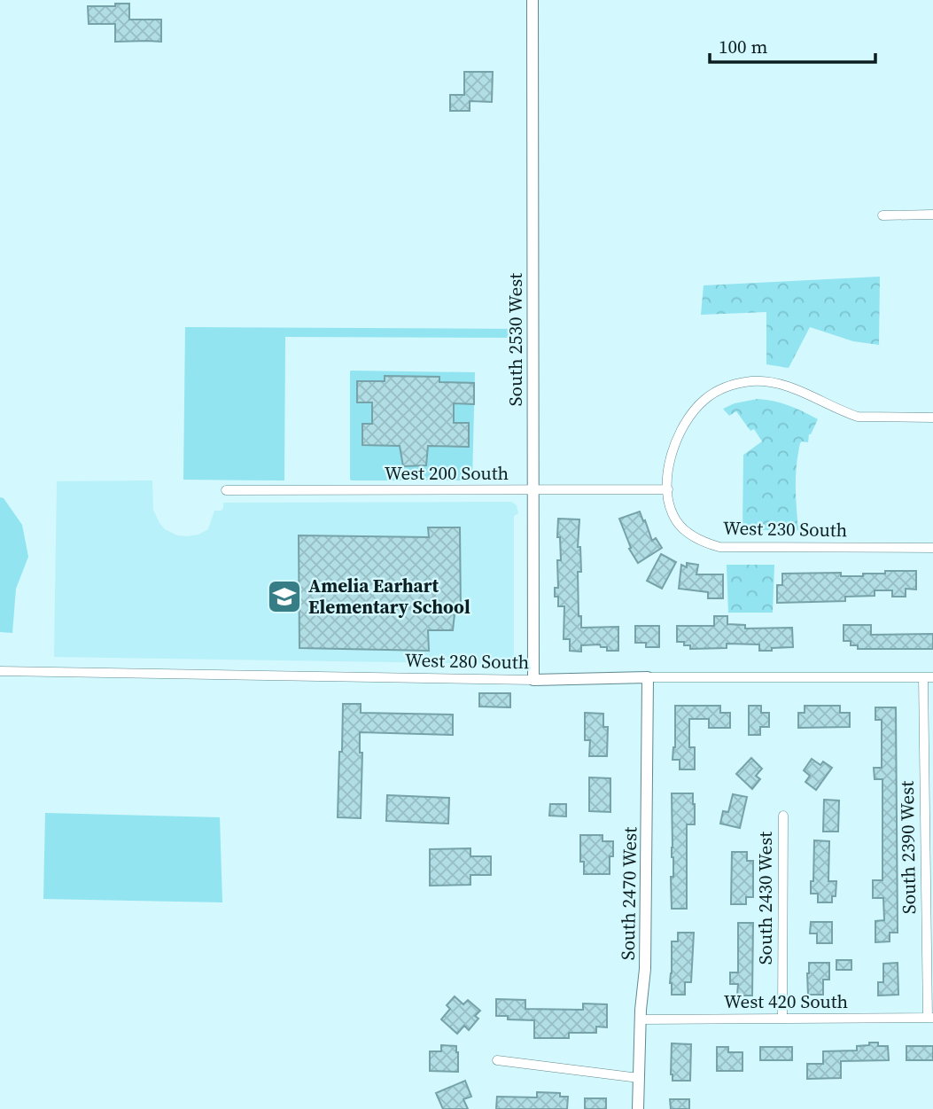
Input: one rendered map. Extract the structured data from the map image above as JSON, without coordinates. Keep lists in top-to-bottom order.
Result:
{
  "streets": {
    "street": [
      "South 2530 West",
      "West 200 South",
      "West 230 South",
      "West 280 South",
      "South 2390 West",
      "South 2470 West",
      "South 2430 West",
      "West 420 South"
    ]
  },
  "crossings": [
    ["South 2530 West", "West 200 South"],
    ["South 2530 West", "West 280 South"],
    ["West 200 South", "West 230 South"],
    ["West 280 South", "South 2390 West"],
    ["West 280 South", "South 2470 West"],
    ["South 2390 West", "West 420 South"],
    ["South 2470 West", "West 420 South"],
    ["South 2430 West", "West 420 South"]
  ],
  "places": {
    "school or university": ["Amelia Earhart Elementary School"]
  },
  "scale_bar": "100 m"
}
